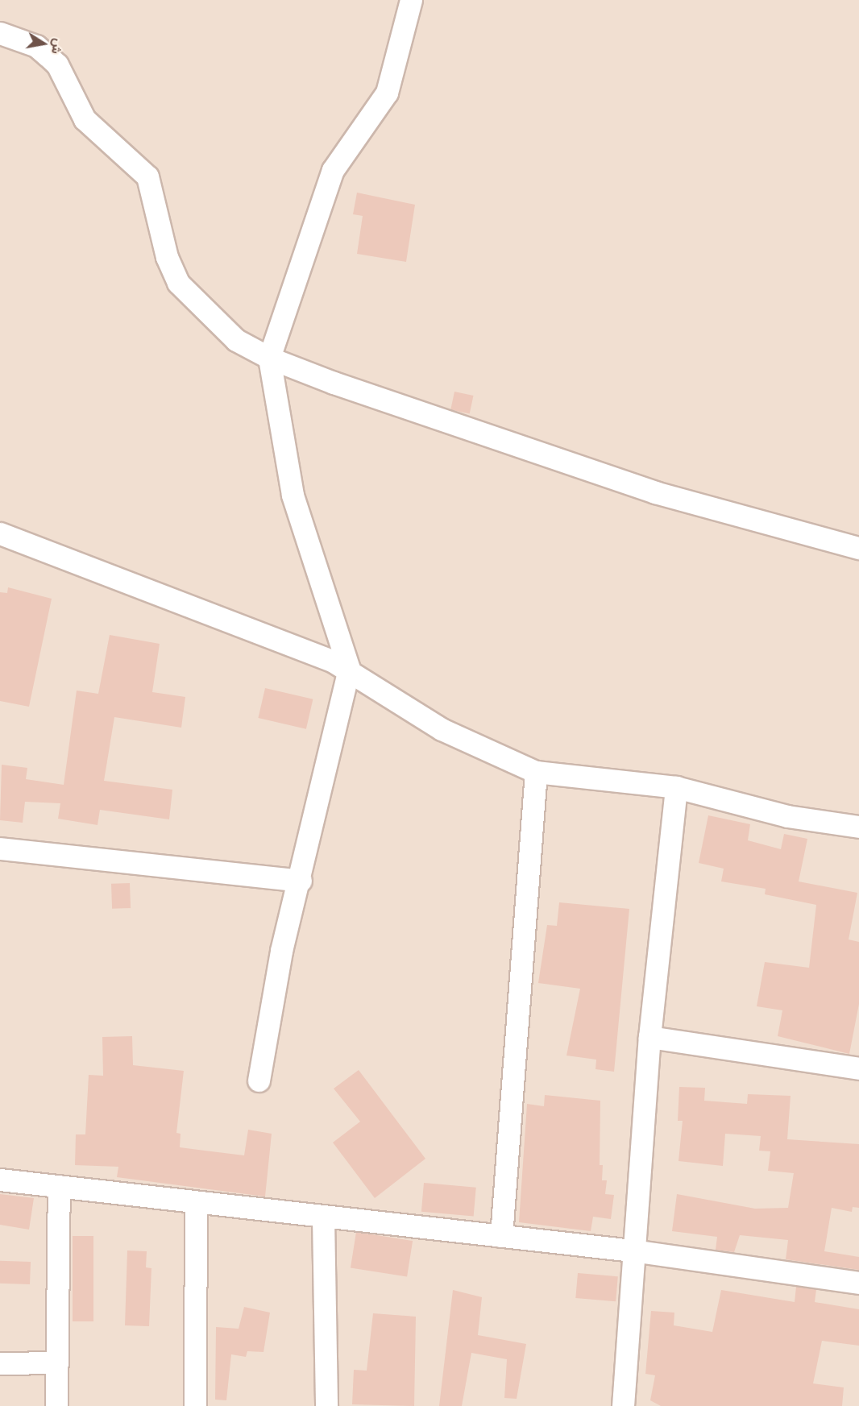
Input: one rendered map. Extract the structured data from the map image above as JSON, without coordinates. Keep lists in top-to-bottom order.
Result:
{
  "north": "right"
}
